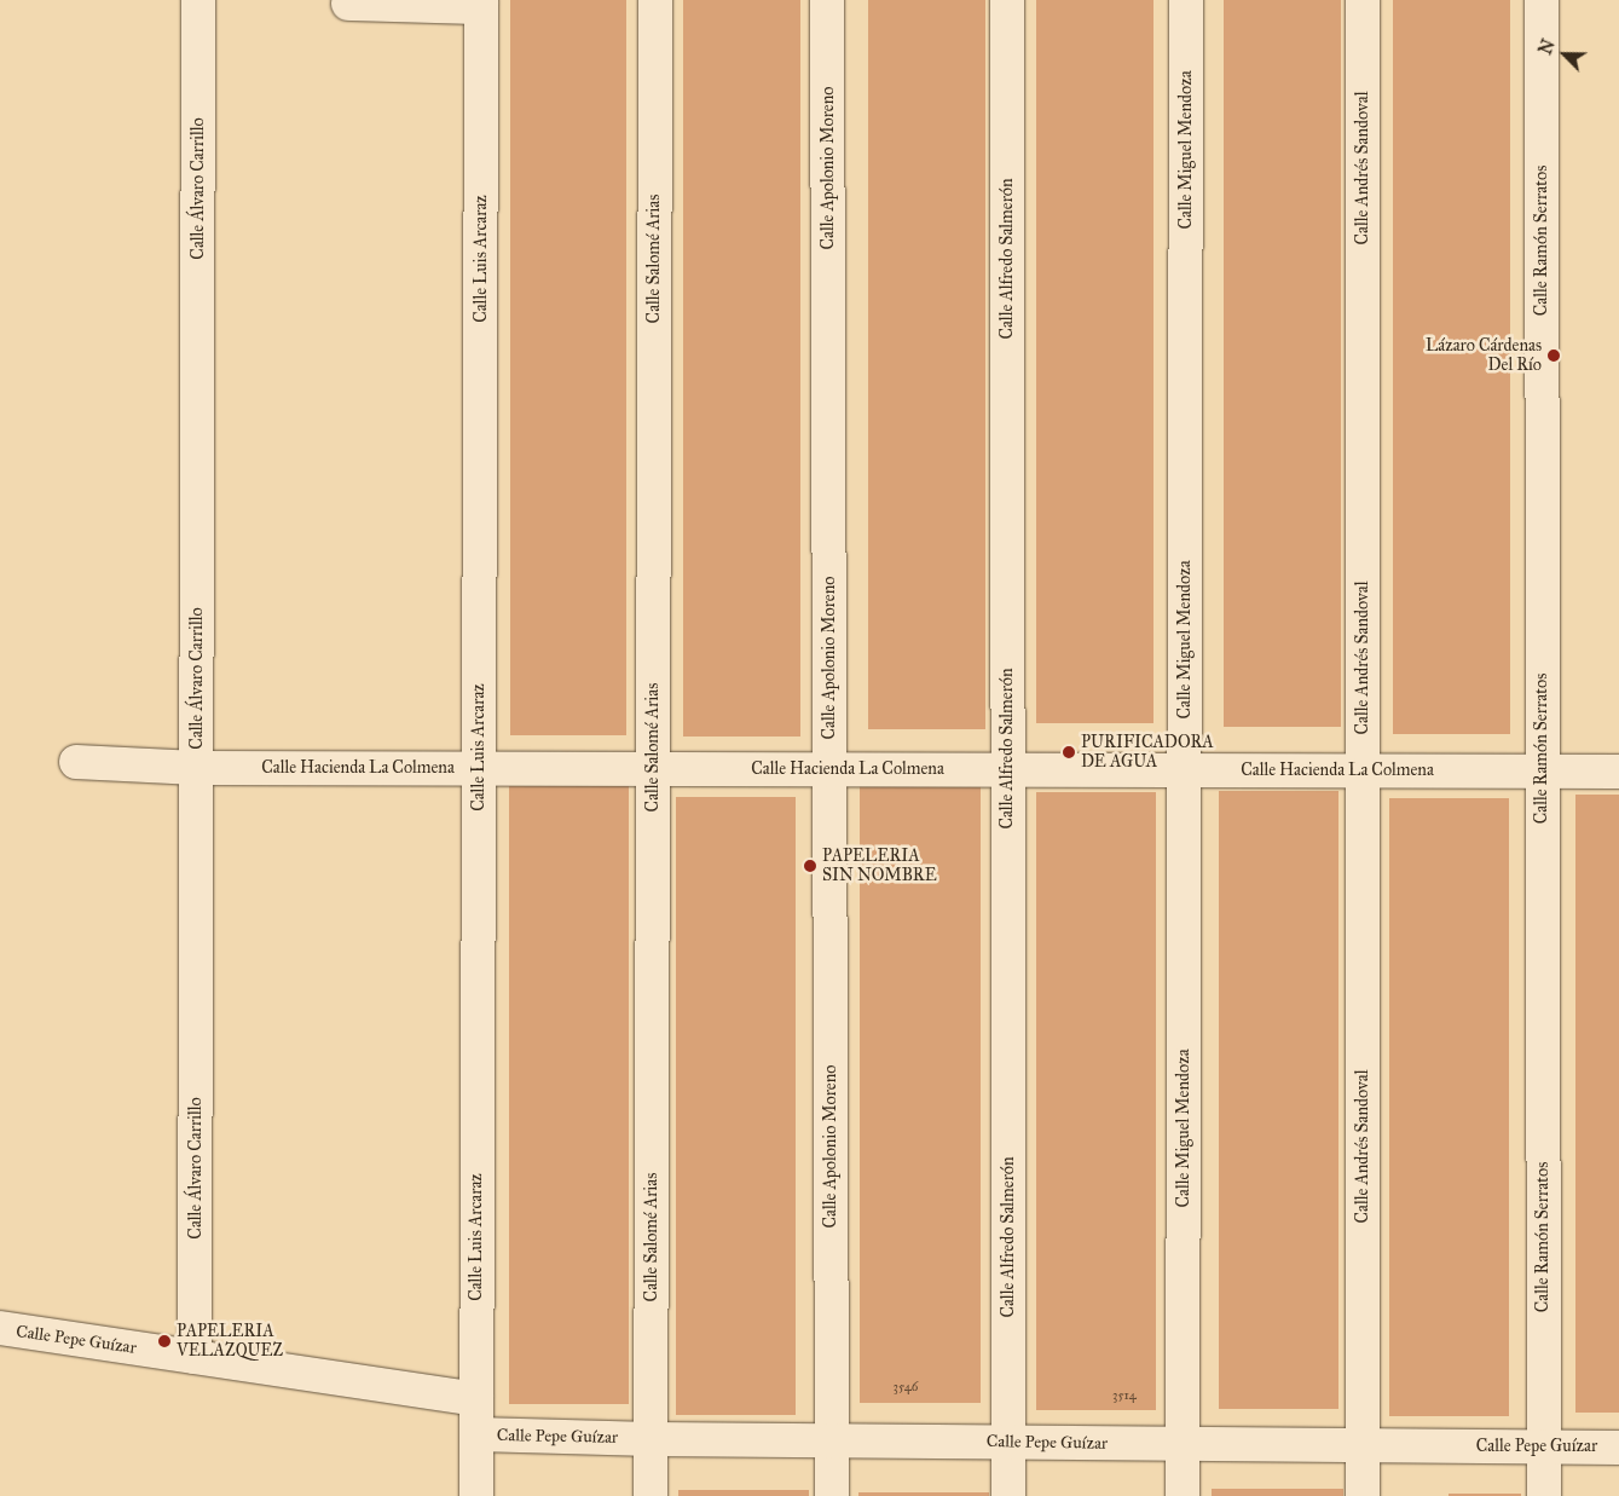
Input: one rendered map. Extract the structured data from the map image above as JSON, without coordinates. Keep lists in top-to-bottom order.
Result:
{
  "streets": {
    "street": [
      "Calle Miguel Mendoza",
      "Calle Apolonio Moreno",
      "Calle Andrés Sandoval",
      "Calle Álvaro Carrillo",
      "Calle Ramón Serratos",
      "Calle Luis Arcaraz",
      "Calle Salomé Arias",
      "Calle Alfredo Salmerón",
      "Calle Hacienda La Colmena",
      "Calle Pepe Guízar"
    ]
  },
  "crossings": [
    ["Calle Miguel Mendoza", "Calle Hacienda La Colmena"],
    ["Calle Miguel Mendoza", "Calle Pepe Guízar"],
    ["Calle Apolonio Moreno", "Calle Hacienda La Colmena"],
    ["Calle Apolonio Moreno", "Calle Pepe Guízar"],
    ["Calle Andrés Sandoval", "Calle Hacienda La Colmena"],
    ["Calle Andrés Sandoval", "Calle Pepe Guízar"],
    ["Calle Álvaro Carrillo", "Calle Hacienda La Colmena"],
    ["Calle Álvaro Carrillo", "Calle Pepe Guízar"],
    ["Calle Ramón Serratos", "Calle Hacienda La Colmena"],
    ["Calle Ramón Serratos", "Calle Pepe Guízar"],
    ["Calle Luis Arcaraz", "Calle Hacienda La Colmena"],
    ["Calle Luis Arcaraz", "Calle Pepe Guízar"],
    ["Calle Salomé Arias", "Calle Hacienda La Colmena"],
    ["Calle Salomé Arias", "Calle Pepe Guízar"],
    ["Calle Alfredo Salmerón", "Calle Hacienda La Colmena"],
    ["Calle Alfredo Salmerón", "Calle Pepe Guízar"]
  ],
  "places": [
    "Lázaro Cárdenas Del Río",
    "PURIFICADORA DE AGUA",
    "PAPELERIA SIN NOMBRE",
    "PAPELERIA VELAZQUEZ"
  ],
  "house_numbers": ["3546", "3514"],
  "north": "top left"
}
